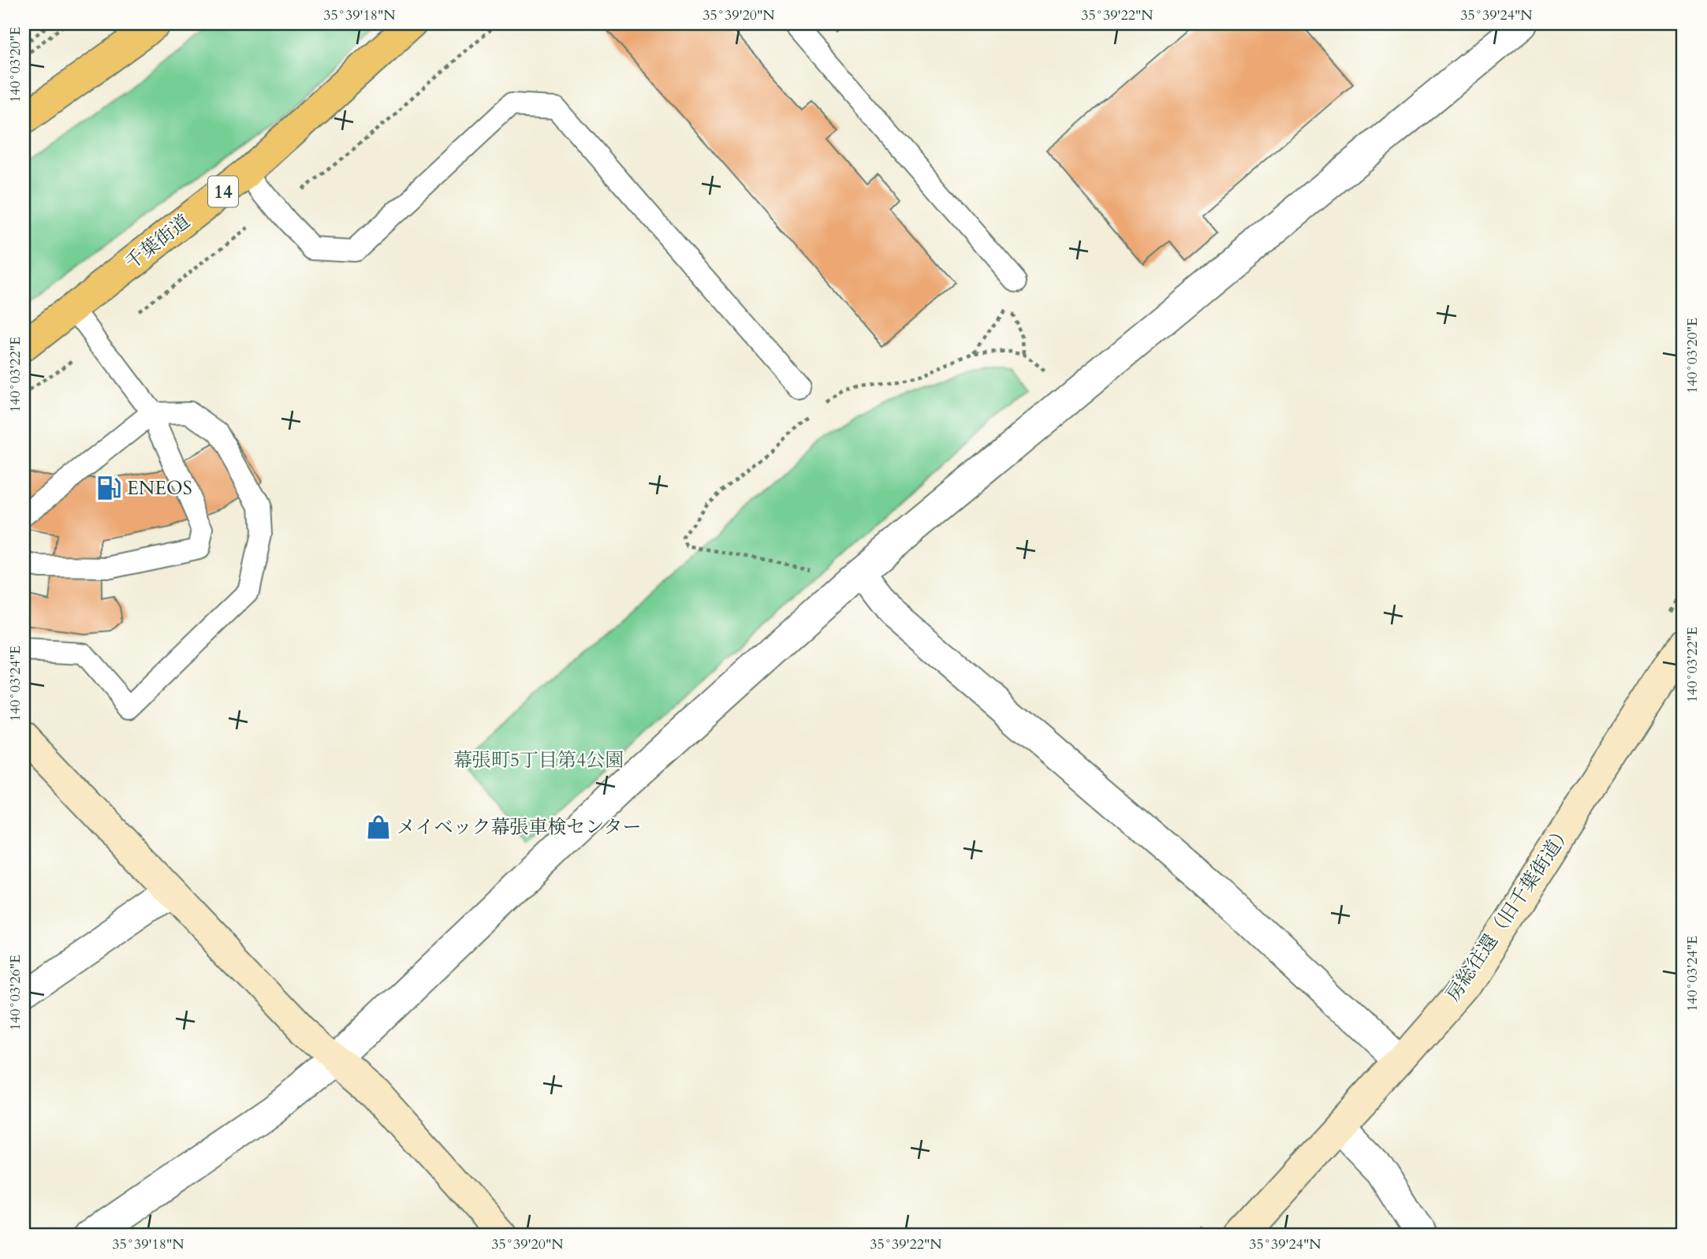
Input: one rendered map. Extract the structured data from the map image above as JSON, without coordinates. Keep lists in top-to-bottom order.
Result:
{
  "streets": {
    "highway": ["14", "千葉街道"],
    "street": ["房総往還（旧千葉街道）"]
  },
  "parks": ["幕張町5丁目第4公園"],
  "places": {
    "fuel station": ["ENEOS"],
    "shop": ["メイベック幕張車検センター"]
  },
  "coordinates": [
    "35°39'18\"N",
    "35°39'20\"N",
    "35°39'22\"N",
    "35°39'24\"N",
    "140°03'20\"E",
    "140°03'22\"E",
    "140°03'24\"E",
    "140°03'26\"E"
  ]
}
